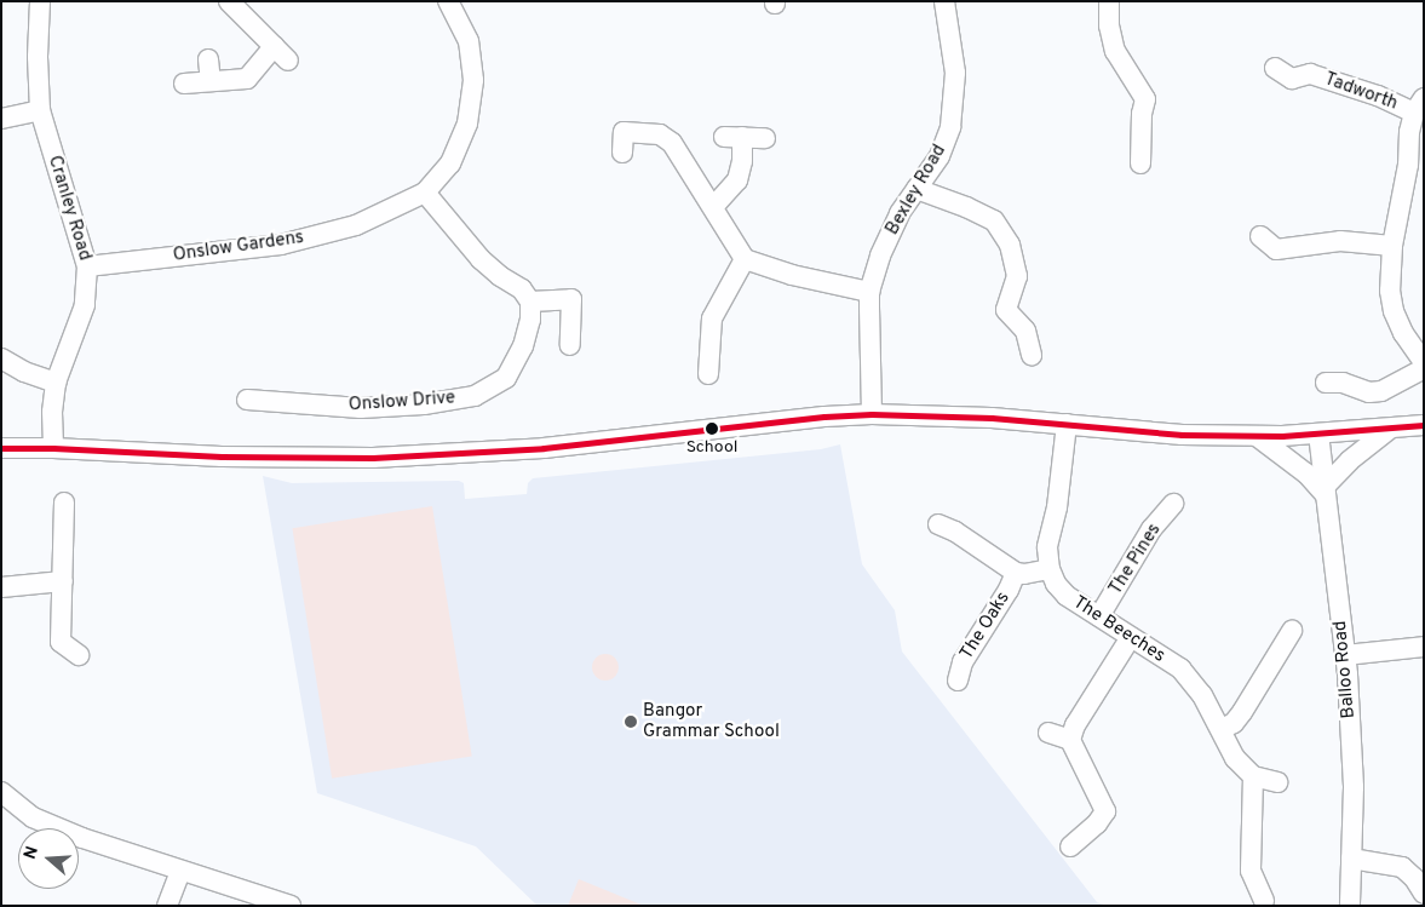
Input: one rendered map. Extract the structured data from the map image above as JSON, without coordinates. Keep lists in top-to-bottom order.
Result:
{
  "streets": {
    "street": [
      "Tadworth",
      "Bexley Road",
      "Cranley Road",
      "Onslow Gardens",
      "Onslow Drive",
      "The Pines",
      "The Oaks",
      "The Beeches",
      "Balloo Road"
    ]
  },
  "crossings": [
    ["Cranley Road", "Onslow Gardens"],
    ["The Pines", "The Beeches"]
  ],
  "places": ["School", "Bangor Grammar School"],
  "north": "left"
}
